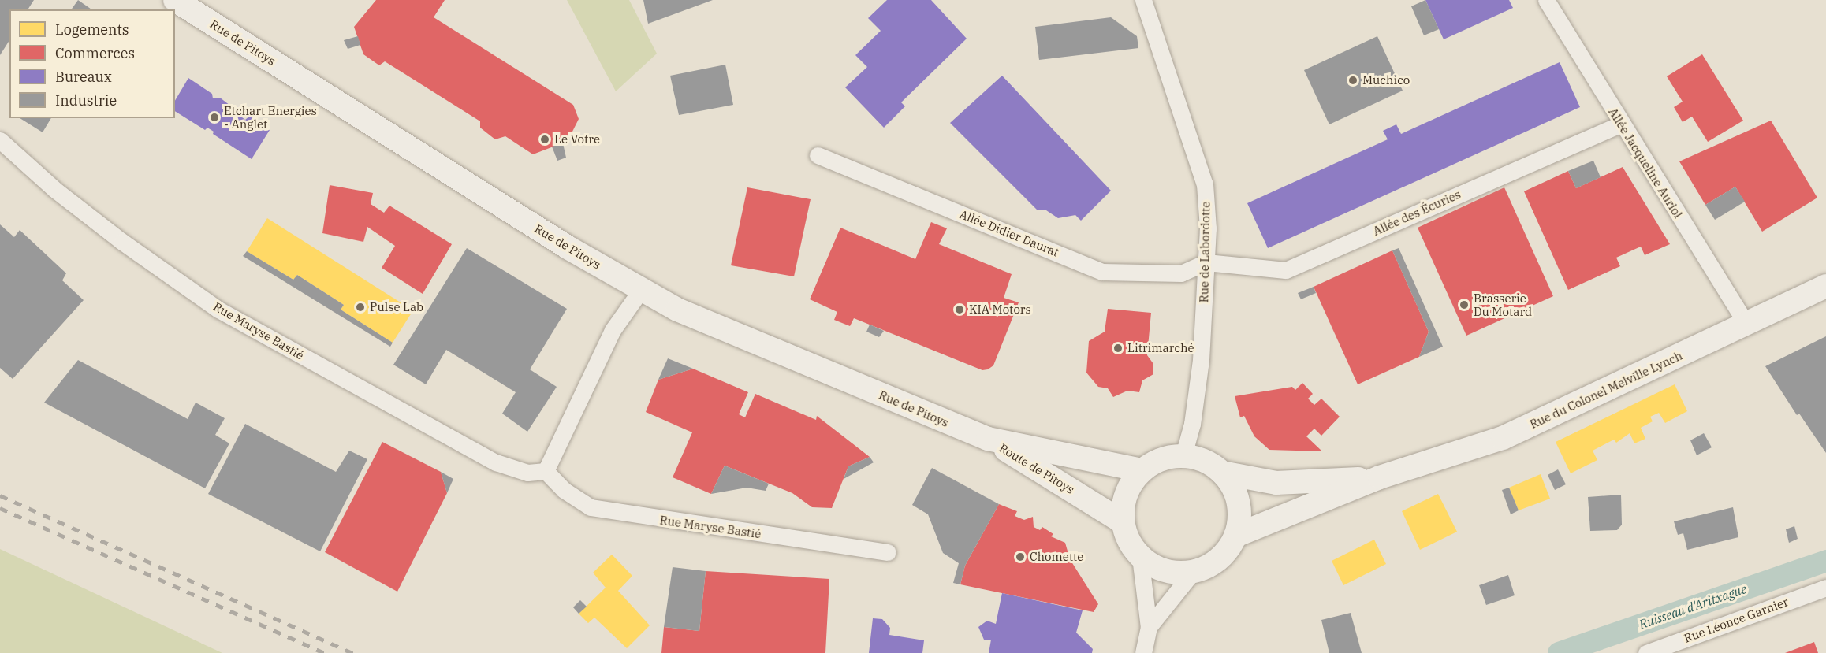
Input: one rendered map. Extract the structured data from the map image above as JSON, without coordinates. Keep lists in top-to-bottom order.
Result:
{
  "streets": {
    "street": [
      "Rue de Pitoys",
      "Allée Jacqueline Auriol",
      "Allée des Écuries",
      "Allée Didier Daurat",
      "Rue de Labordotte",
      "Rue Maryse Bastié",
      "Rue du Colonel Melville Lynch",
      "Route de Pitoys",
      "Rue Léonce Garnier"
    ]
  },
  "crossings": [
    ["Rue de Pitoys", "Route de Pitoys"],
    ["Allée Jacqueline Auriol", "Allée des Écuries"],
    ["Allée Jacqueline Auriol", "Rue du Colonel Melville Lynch"],
    ["Allée des Écuries", "Allée Didier Daurat"],
    ["Allée des Écuries", "Rue de Labordotte"],
    ["Allée Didier Daurat", "Rue de Labordotte"],
    ["Rue de Labordotte", "Rue du Colonel Melville Lynch"],
    ["Rue de Labordotte", "Route de Pitoys"],
    ["Rue du Colonel Melville Lynch", "Route de Pitoys"]
  ],
  "water": ["Ruisseau d'Aritxague"],
  "places": [
    "Muchico",
    "Etchart Energies - Anglet",
    "Le Votre",
    "Brasserie Du Motard",
    "Pulse Lab",
    "KIA Motors",
    "Litrimarché",
    "Chomette"
  ],
  "legend": [
    "Logements",
    "Commerces",
    "Bureaux",
    "Industrie"
  ]
}
